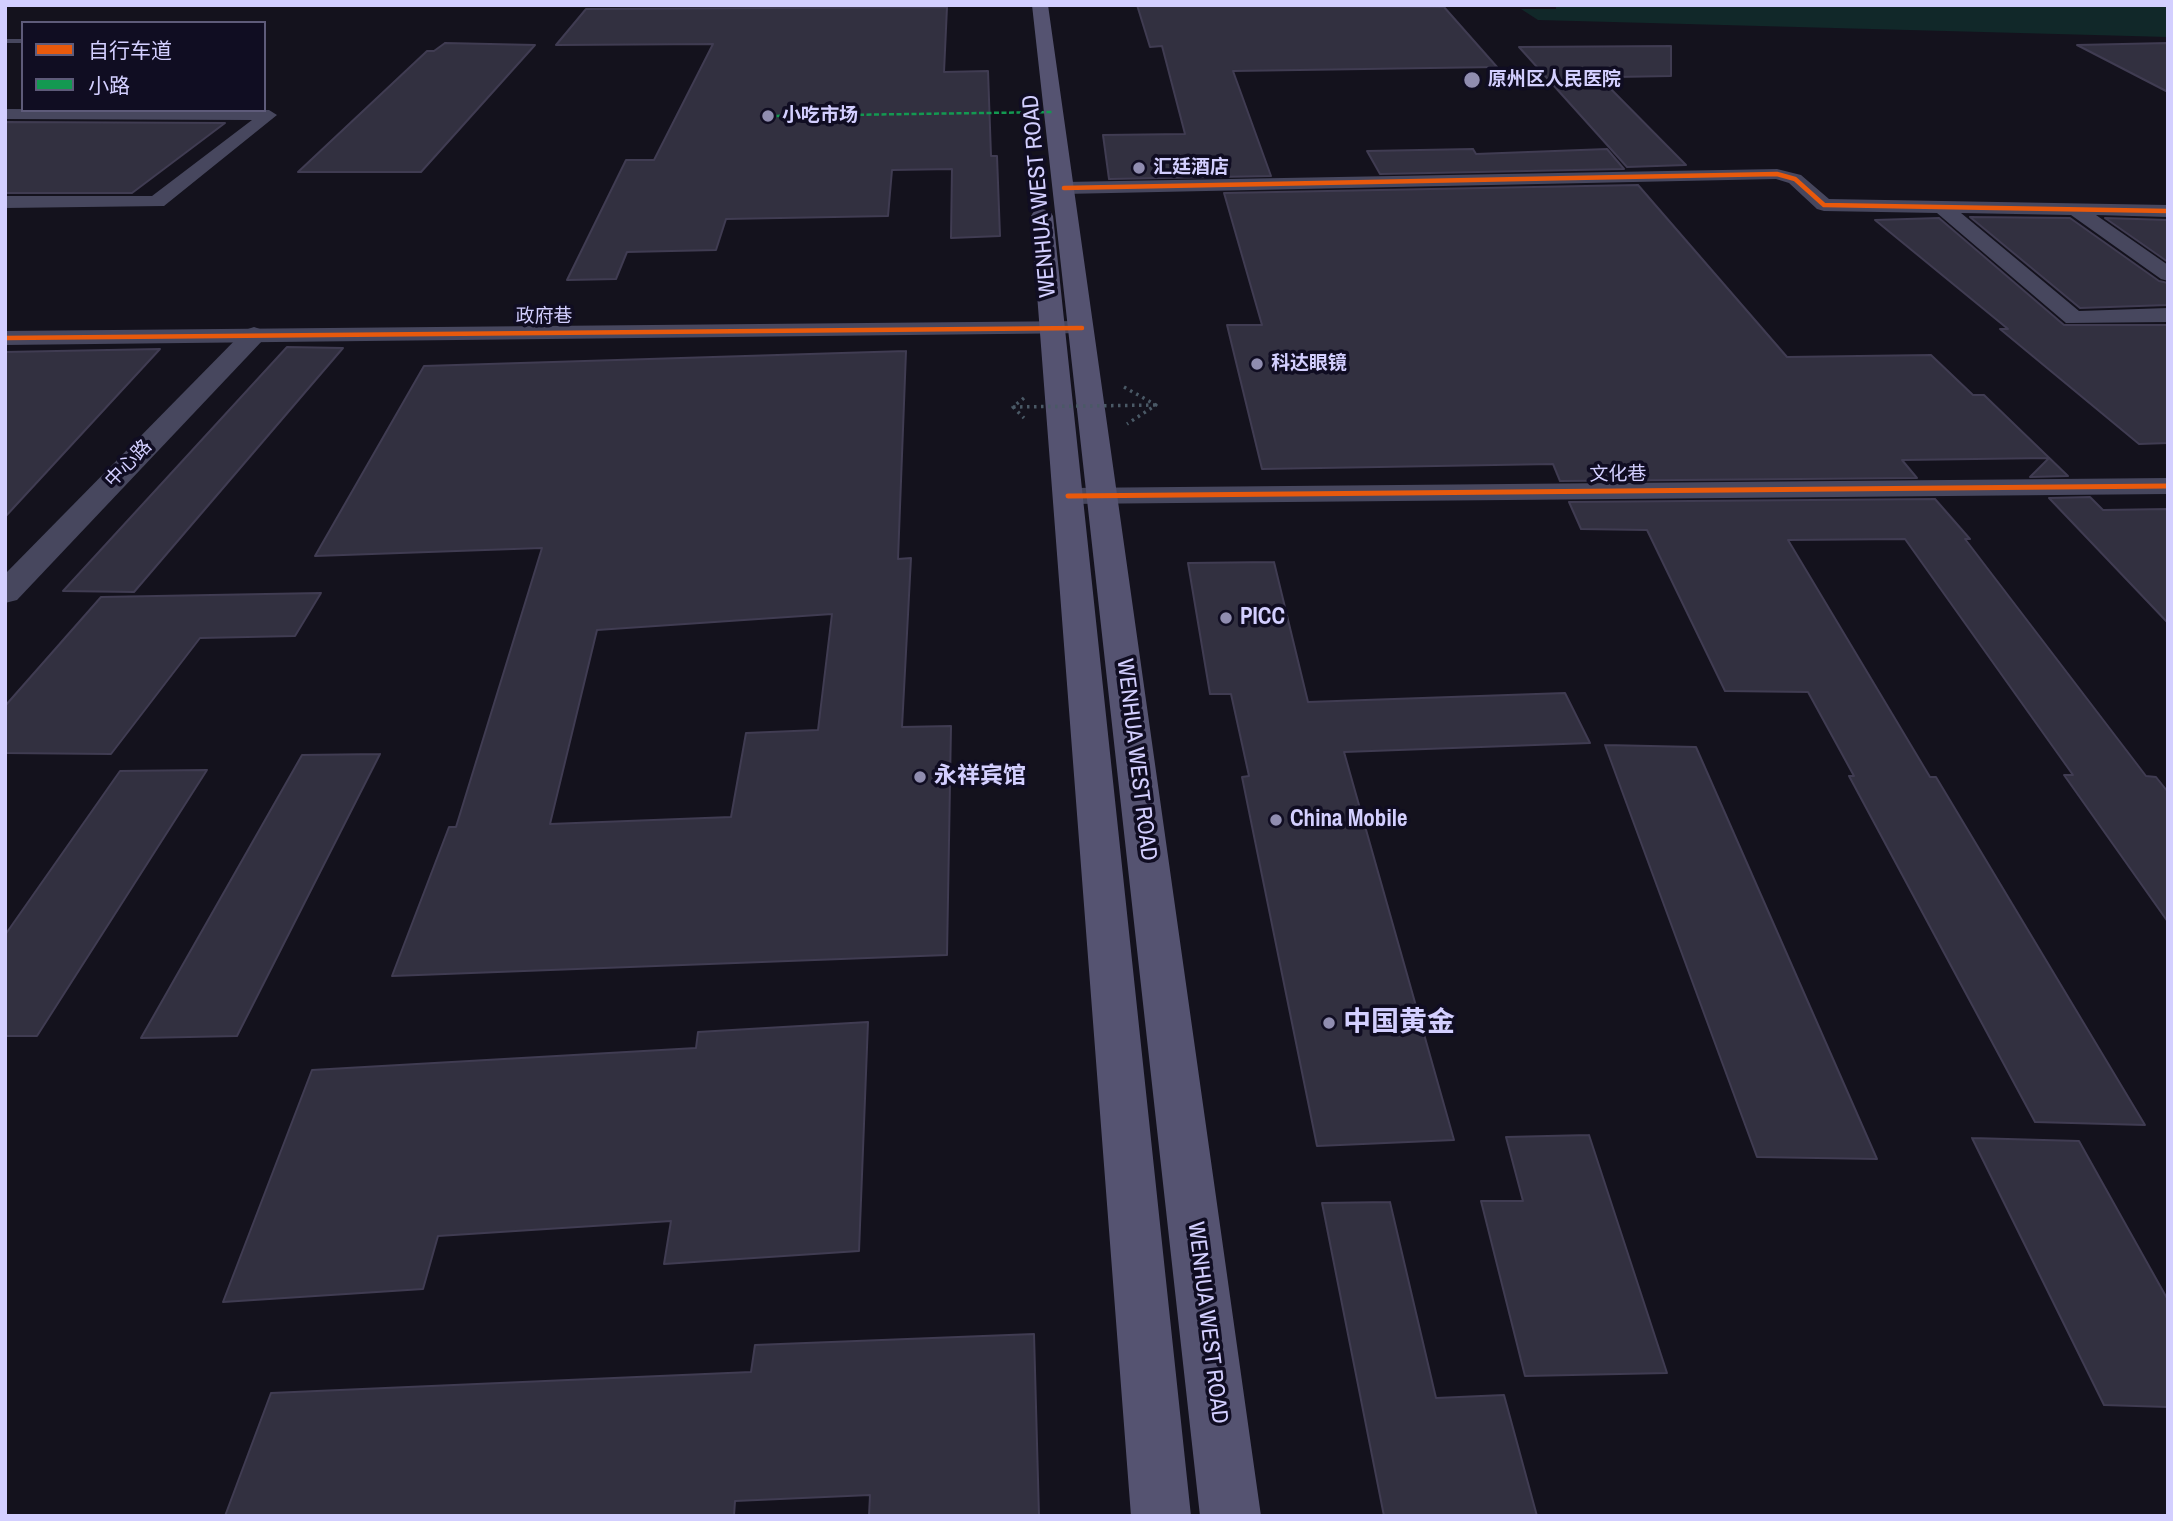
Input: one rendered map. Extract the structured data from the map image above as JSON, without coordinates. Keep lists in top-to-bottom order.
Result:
{
  "streets": {
    "main road": ["WENHUA WEST ROAD"],
    "street": ["政府巷", "中心路", "文化巷"]
  },
  "crossings": [
    ["WENHUA WEST ROAD", "政府巷"],
    ["WENHUA WEST ROAD", "文化巷"],
    ["政府巷", "中心路"]
  ],
  "places": [
    "原州区人民医院",
    "小吃市场",
    "汇廷酒店",
    "科达眼镜",
    "PICC",
    "永祥宾馆",
    "China Mobile",
    "中国黄金"
  ],
  "legend": ["自行车道", "小路"]
}
